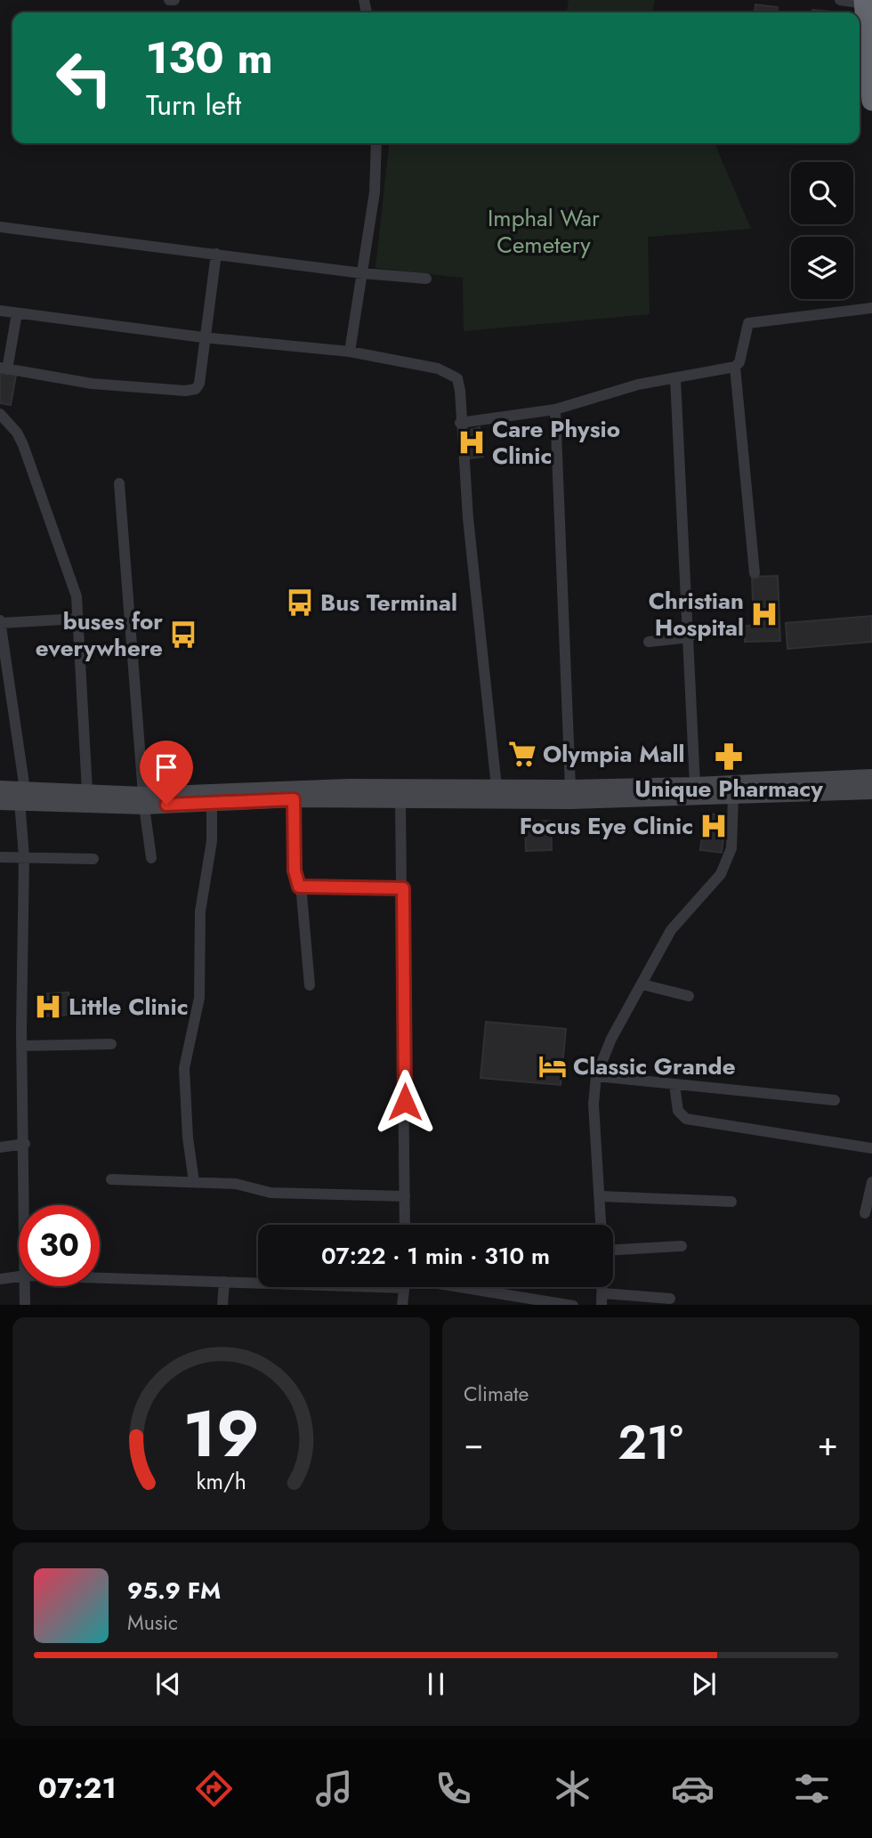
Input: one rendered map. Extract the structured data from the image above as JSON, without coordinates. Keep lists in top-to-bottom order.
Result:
{
  "parks": ["Imphal War Cemetery"],
  "places": {
    "hospital": [
      "Care Physio Clinic",
      "Christian Hospital",
      "Focus Eye Clinic",
      "Little Clinic"
    ],
    "bus stop": ["Bus Terminal", "buses for everywhere"],
    "supermarket": ["Olympia Mall"],
    "pharmacy": ["Unique Pharmacy"],
    "hotel": ["Classic Grande"]
  },
  "page": {
    "turn": ["130 m", "Turn left"],
    "limit": "30",
    "trip": "07:22 · 1 min · 310 m",
    "tile": "Climate",
    "heat": ["−", "21°", "+"],
    "song": ["95.9 FM", "Music"],
    "tabs": "07:21",
    "gauge": ["19", "km/h"]
  }
}
